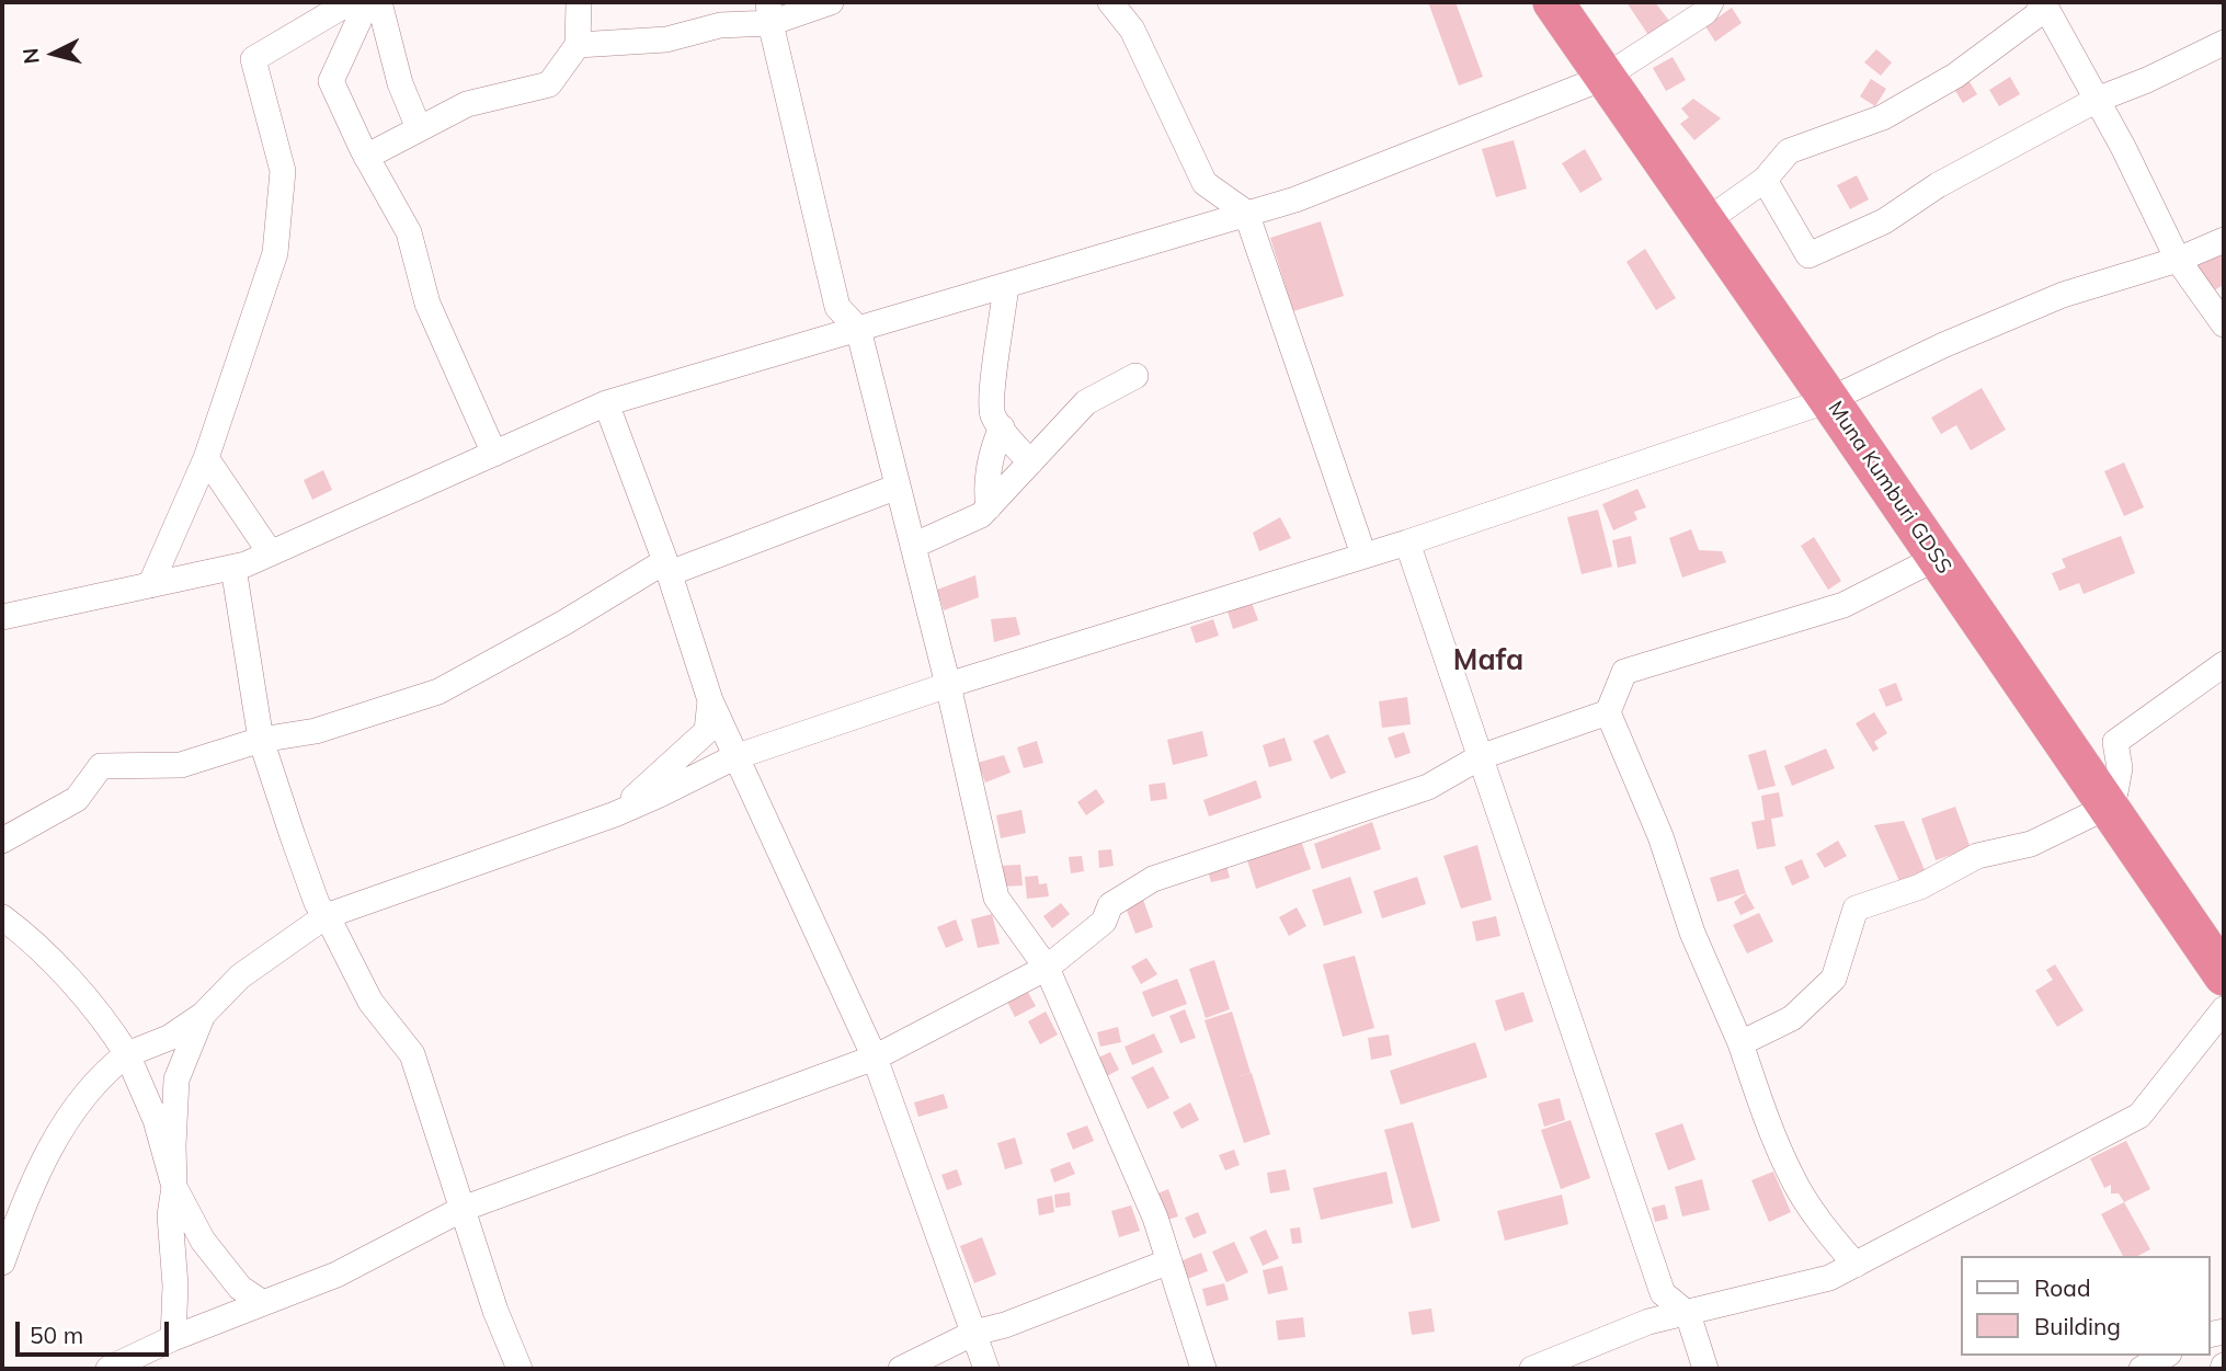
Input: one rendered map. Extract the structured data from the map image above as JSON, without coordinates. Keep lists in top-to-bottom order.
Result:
{
  "streets": {
    "highway": ["Muna Kumburi GDSS"]
  },
  "districts": ["Mafa"],
  "legend": ["Road", "Building"],
  "scale_bar": "50 m",
  "north": "left"
}
